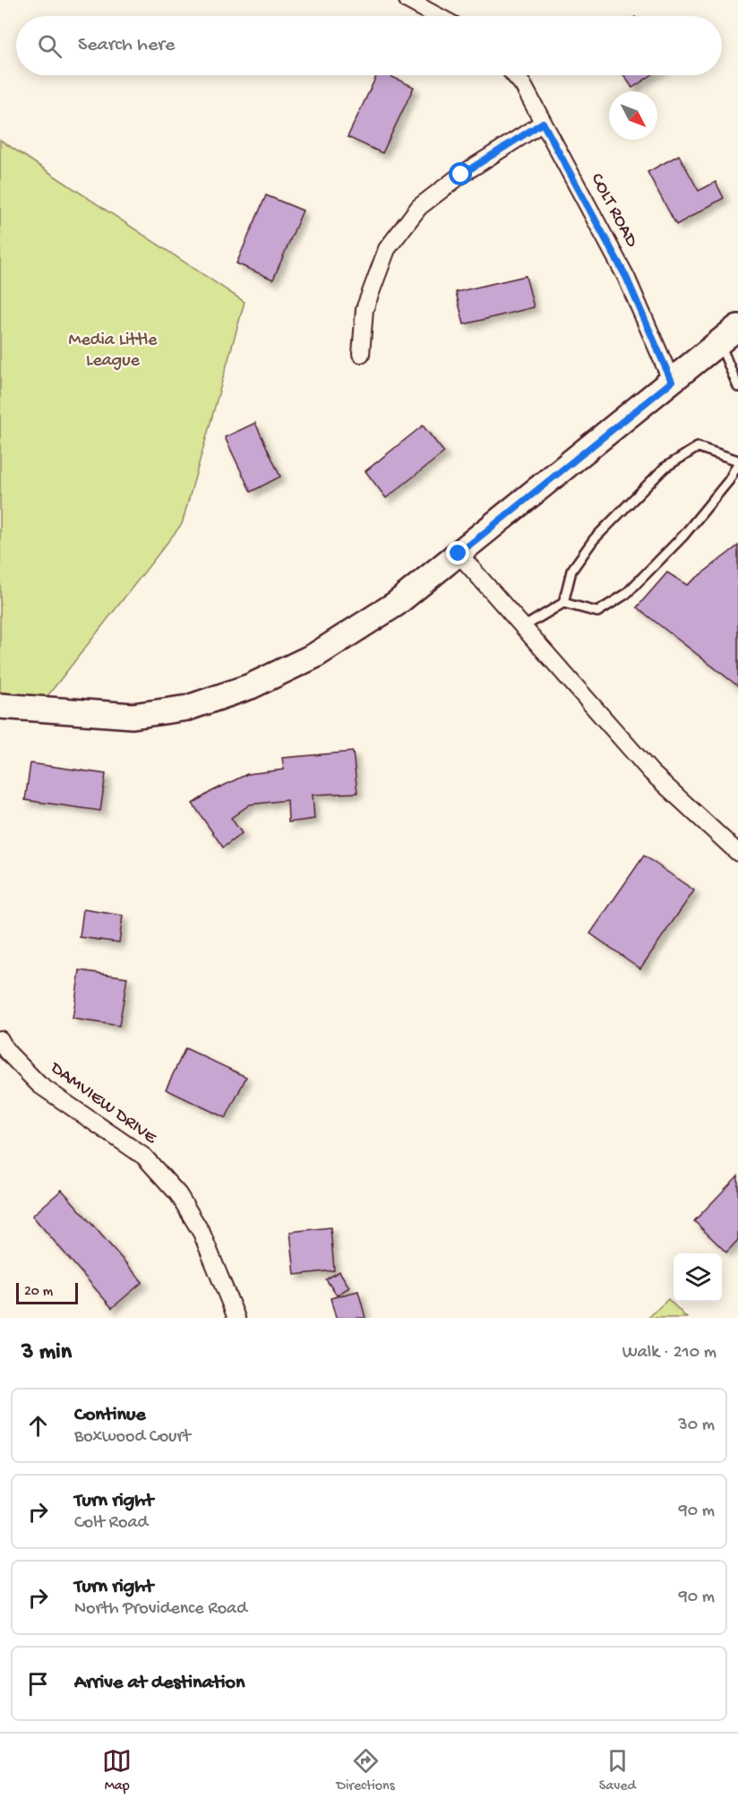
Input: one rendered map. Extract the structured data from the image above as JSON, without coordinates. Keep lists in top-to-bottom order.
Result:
{
  "streets": {
    "street": ["COLT ROAD", "DAMVIEW DRIVE"]
  },
  "parks": ["Media Little League"],
  "scale_bar": "20 m",
  "north": "bottom right",
  "page": {
    "search": "Search here",
    "scale": "20 m",
    "heading": ["3 min", "Walk · 210 m"],
    "list": [
      ["Continue", "Boxwood Court", "30 m"],
      ["Turn right", "Colt Road", "90 m"],
      ["Turn right", "North Providence Road", "90 m"],
      "Arrive at destination"
    ],
    "nav": ["Map", "Directions", "Saved"]
  }
}
